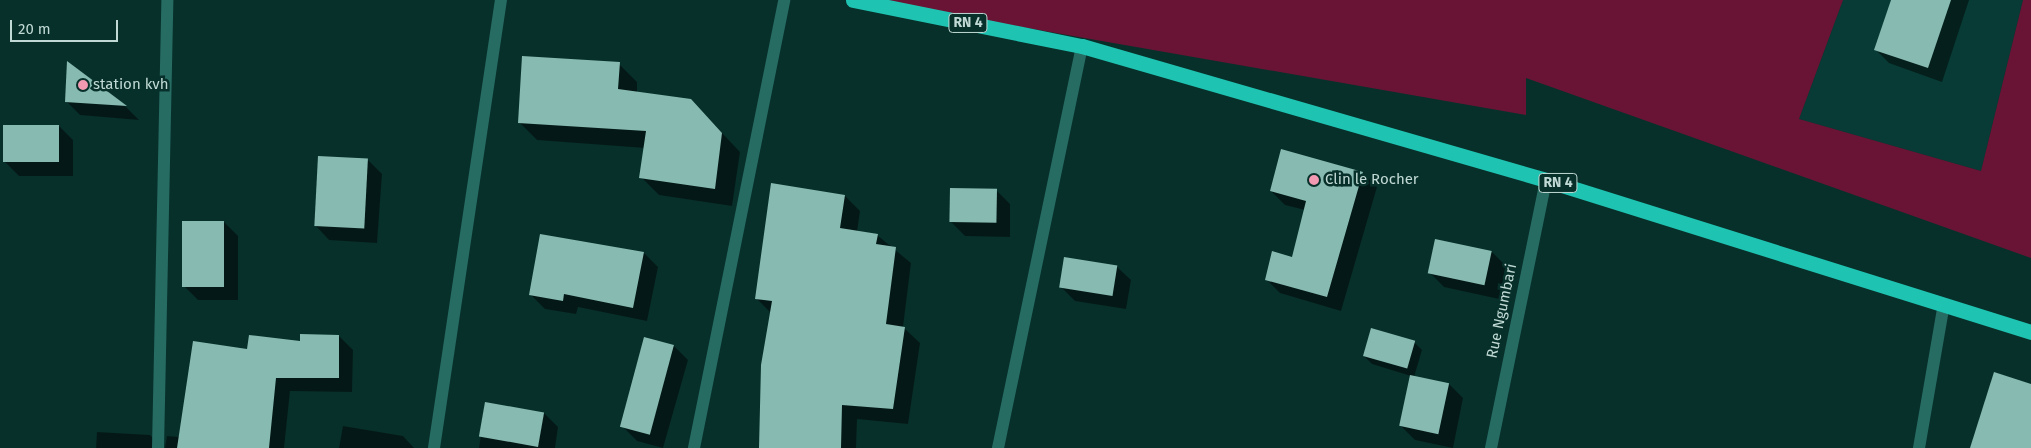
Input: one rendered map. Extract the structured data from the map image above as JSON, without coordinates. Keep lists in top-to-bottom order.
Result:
{
  "streets": {
    "highway": ["RN 4"],
    "street": ["Rue Ngumbari"]
  },
  "crossings": [
    ["RN 4", "Rue Ngumbari"]
  ],
  "places": ["station kvh", "Clin le Rocher"],
  "scale_bar": "20 m"
}
